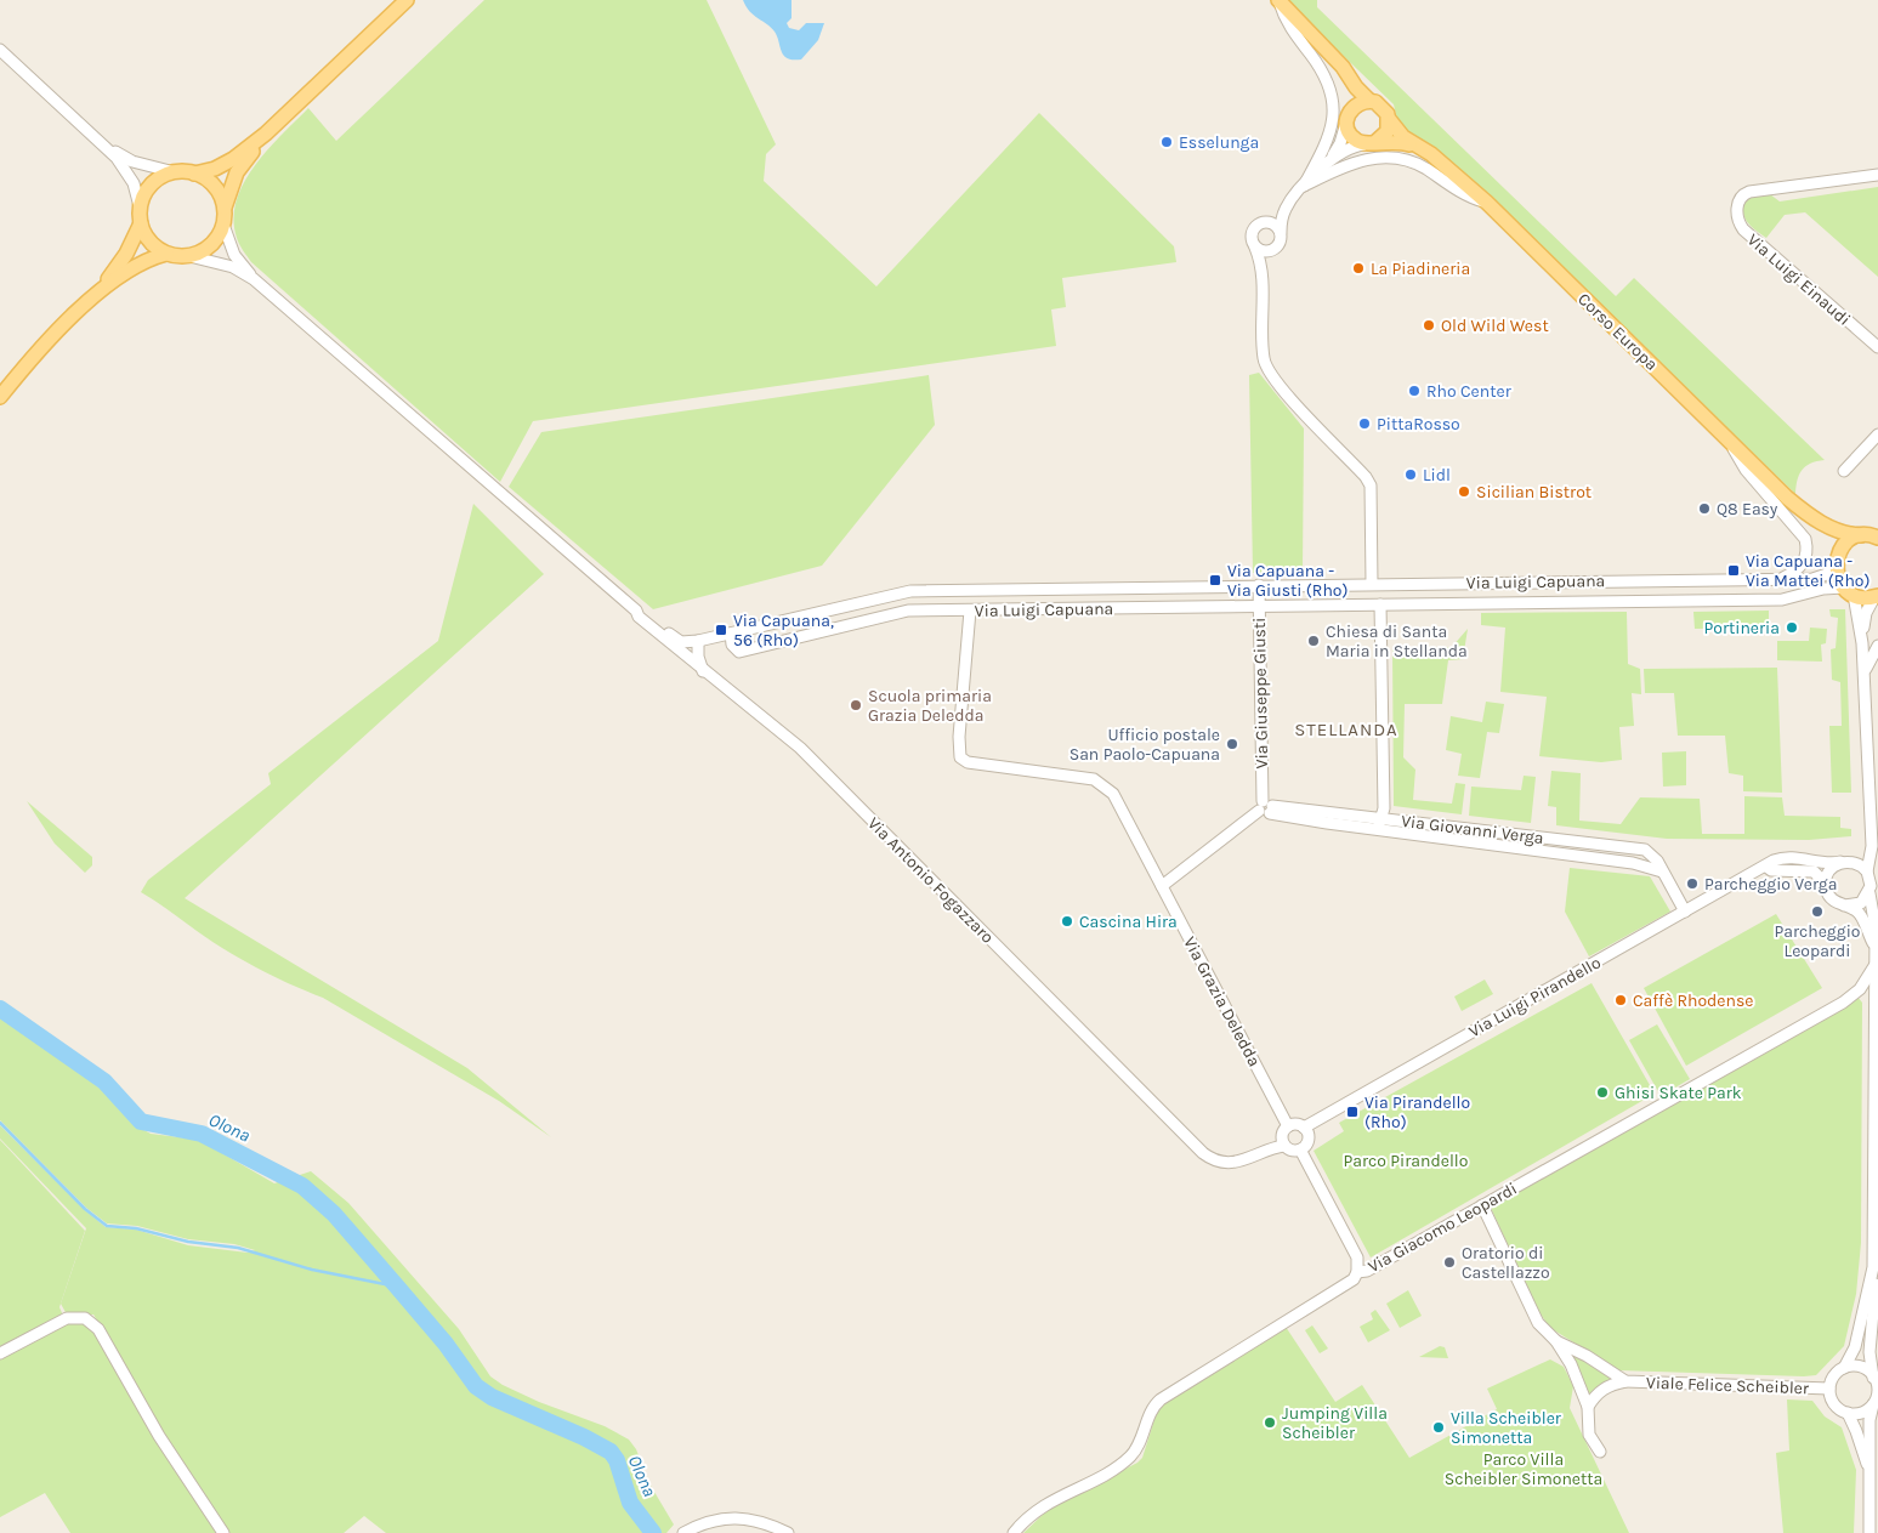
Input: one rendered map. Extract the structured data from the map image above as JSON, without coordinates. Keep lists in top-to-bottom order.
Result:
{
  "streets": {
    "main road": ["Corso Europa"],
    "street": [
      "Via Luigi Einaudi",
      "Via Luigi Capuana",
      "Via Giuseppe Giusti",
      "Via Giovanni Verga",
      "Via Antonio Fogazzaro",
      "Via Luigi Pirandello",
      "Via Grazia Deledda",
      "Via Giacomo Leopardi",
      "Viale Felice Scheibler"
    ]
  },
  "crossings": [
    ["Corso Europa", "Via Luigi Capuana"],
    ["Via Luigi Capuana", "Via Giuseppe Giusti"],
    ["Via Luigi Capuana", "Via Grazia Deledda"],
    ["Via Giuseppe Giusti", "Via Giovanni Verga"],
    ["Via Giovanni Verga", "Via Luigi Pirandello"],
    ["Via Antonio Fogazzaro", "Via Luigi Pirandello"],
    ["Via Antonio Fogazzaro", "Via Grazia Deledda"],
    ["Via Luigi Pirandello", "Via Grazia Deledda"]
  ],
  "districts": ["STELLANDA"],
  "water": ["Olona"],
  "parks": ["Parco Pirandello", "Parco Villa Scheibler Simonetta"],
  "places": {
    "other": [
      "Esselunga",
      "La Piadineria",
      "Old Wild West",
      "Rho Center",
      "PittaRosso",
      "Lidl",
      "Sicilian Bistrot",
      "Q8 Easy",
      "Portineria",
      "Chiesa di Santa Maria in Stellanda",
      "Scuola primaria Grazia Deledda",
      "Ufficio postale San Paolo-Capuana",
      "Parcheggio Verga",
      "Parcheggio Leopardi",
      "Cascina Hira",
      "Caffè Rhodense",
      "Ghisi Skate Park",
      "Oratorio di Castellazzo",
      "Jumping Villa Scheibler",
      "Villa Scheibler Simonetta"
    ],
    "transit": [
      "Via Capuana - Via Mattei (Rho)",
      "Via Capuana - Via Giusti (Rho)",
      "Via Capuana, 56 (Rho)",
      "Via Pirandello (Rho)"
    ]
  }
}
